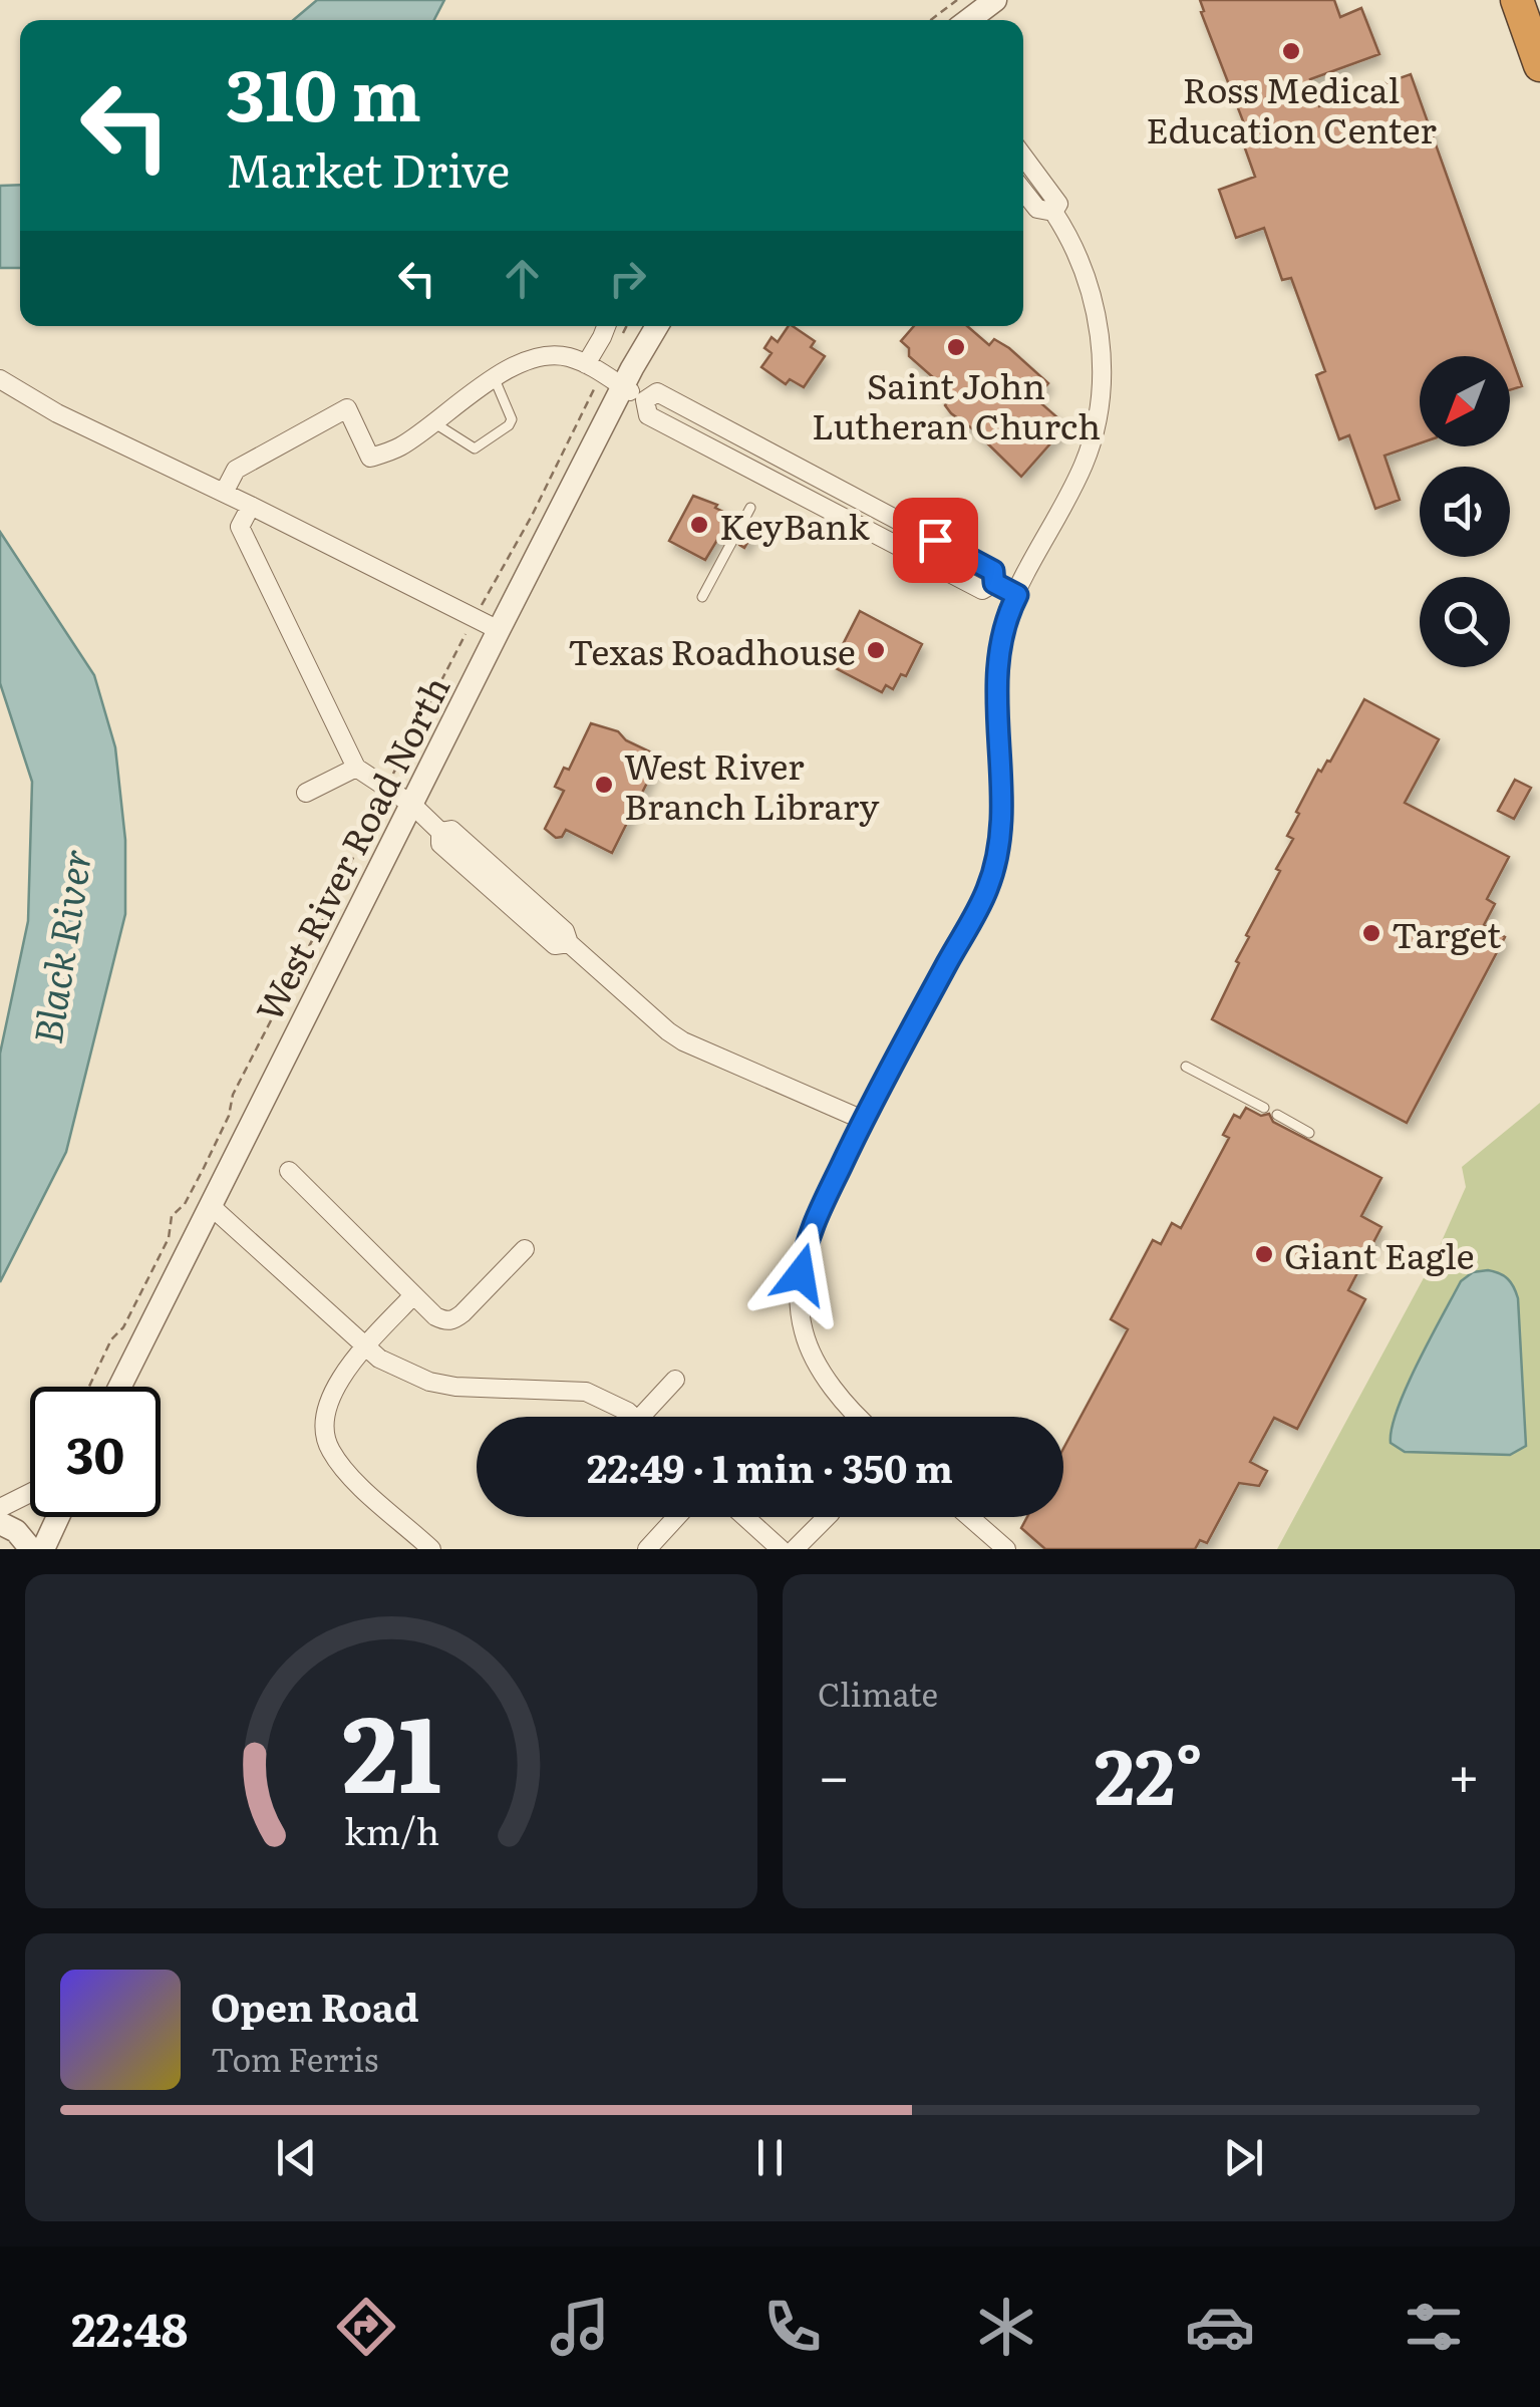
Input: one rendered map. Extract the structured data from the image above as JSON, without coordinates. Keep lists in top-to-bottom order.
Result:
{
  "streets": {
    "street": ["West River Road North"]
  },
  "water": ["Black River"],
  "places": [
    "Ross Medical Education Center",
    "Saint John Lutheran Church",
    "KeyBank",
    "Texas Roadhouse",
    "West River Branch Library",
    "Target",
    "Giant Eagle"
  ],
  "north": "bottom left",
  "page": {
    "turn": ["310 m", "Market Drive"],
    "limit": "30",
    "trip": "22:49 · 1 min · 350 m",
    "tile": "Climate",
    "heat": ["−", "22°", "+"],
    "song": ["Open Road", "Tom Ferris"],
    "tabs": "22:48",
    "gauge": ["21", "km/h"]
  }
}
